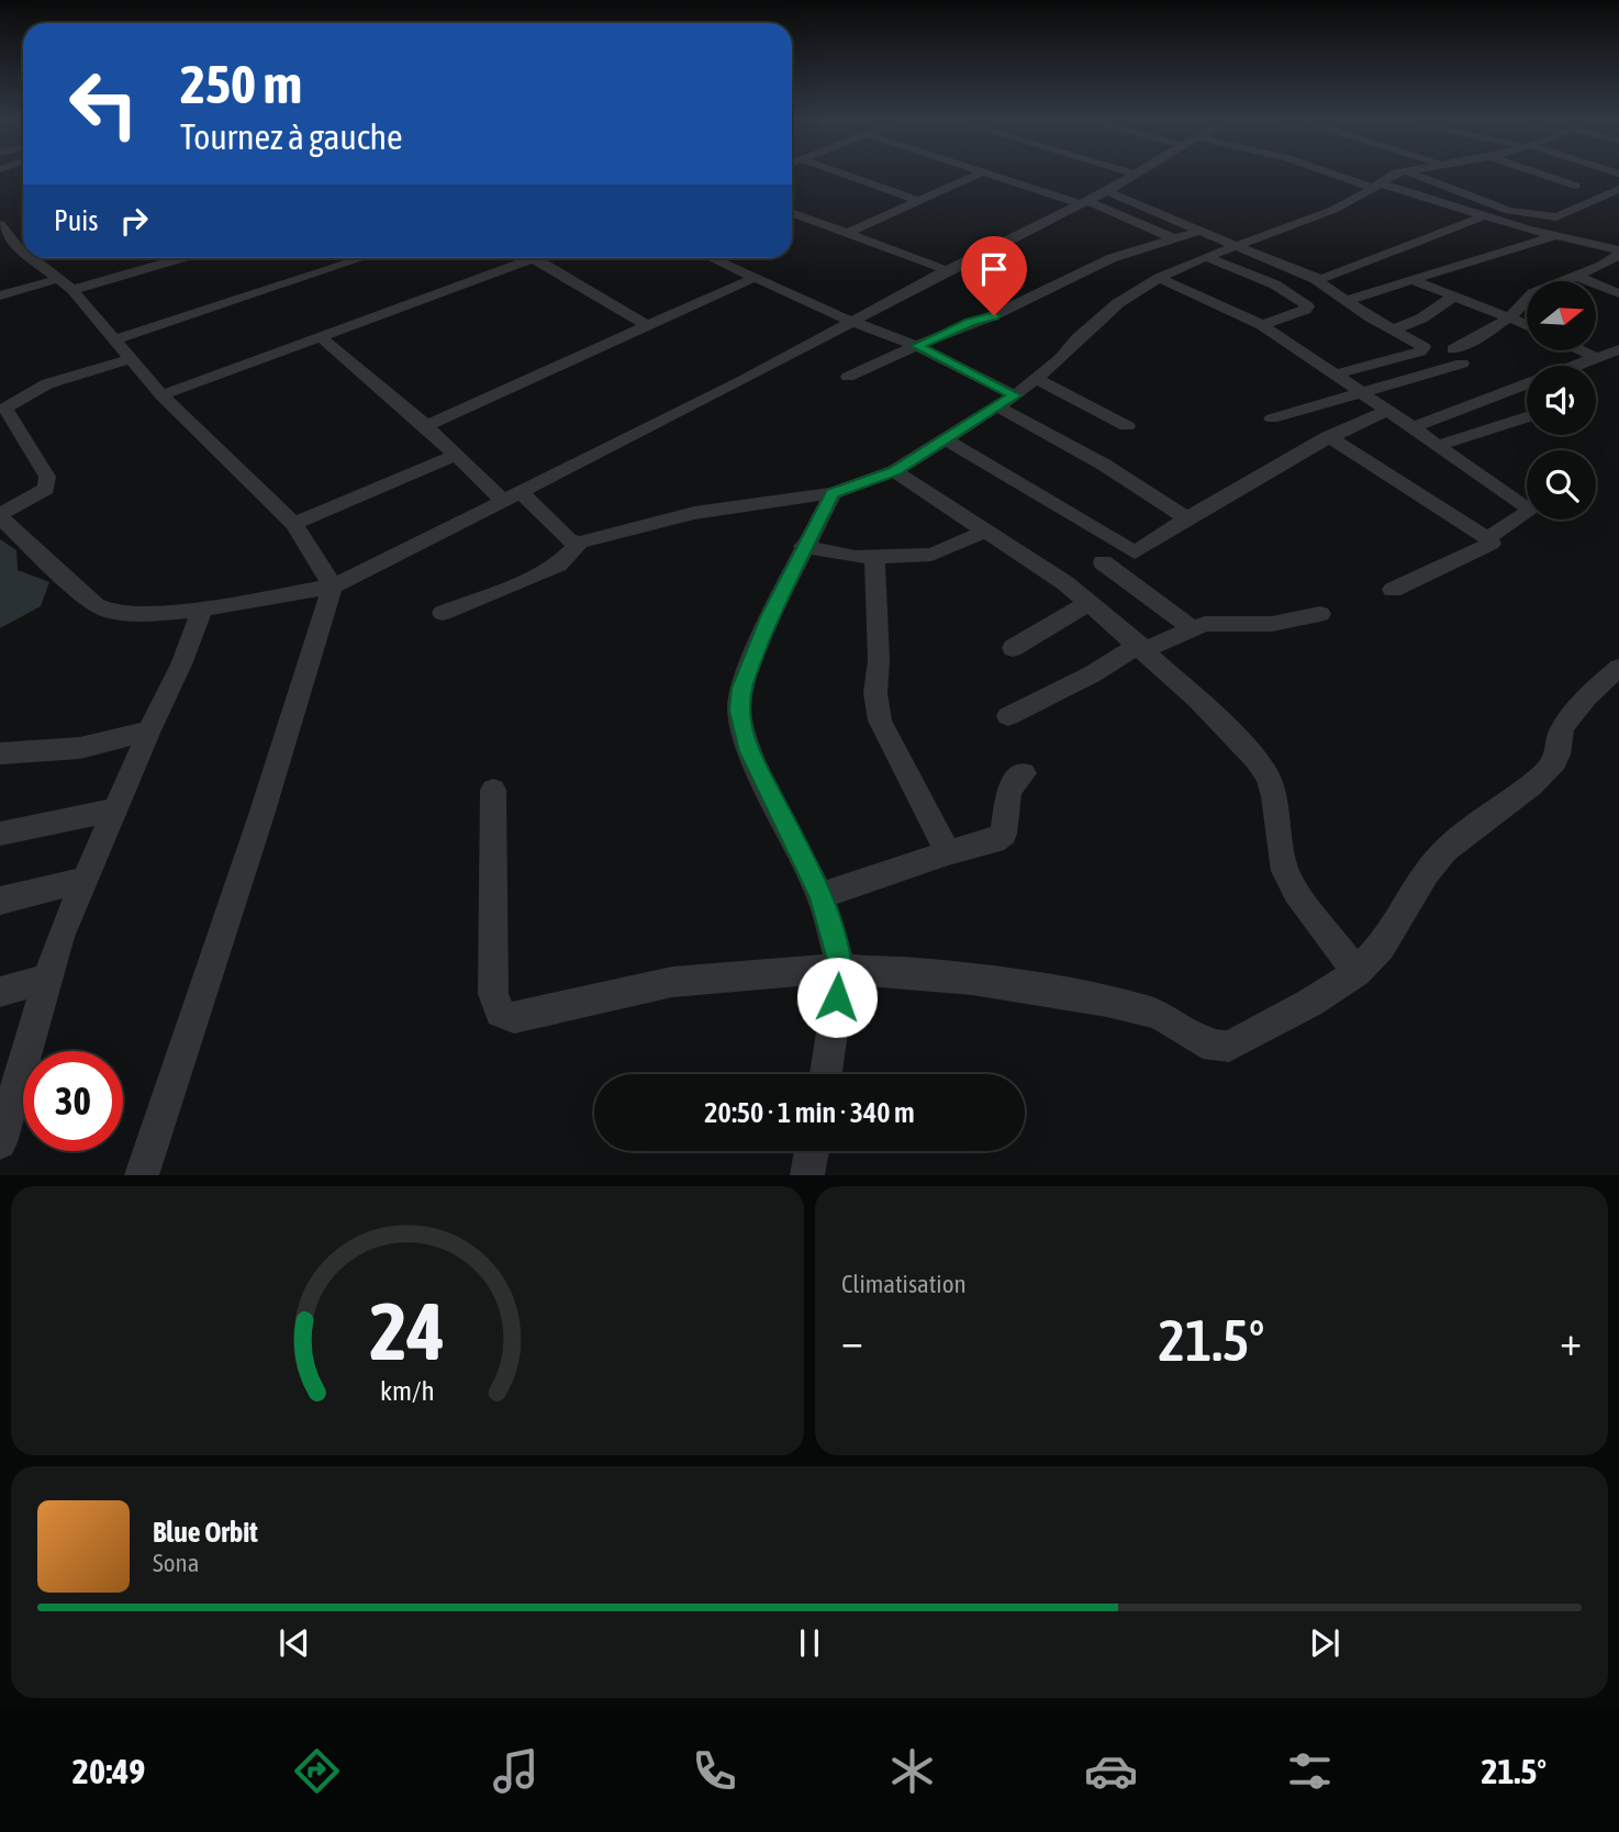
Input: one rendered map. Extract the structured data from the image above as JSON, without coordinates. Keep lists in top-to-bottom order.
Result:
{
  "north": "right",
  "page": {
    "turn": ["250 m", "Tournez à gauche"],
    "then": "Puis",
    "limit": "30",
    "trip": "20:50 · 1 min · 340 m",
    "tile": "Climatisation",
    "heat": ["−", "21.5°", "+"],
    "song": ["Blue Orbit", "Sona"],
    "tabs": ["20:49", "21.5°"],
    "gauge": ["24", "km/h"]
  }
}
